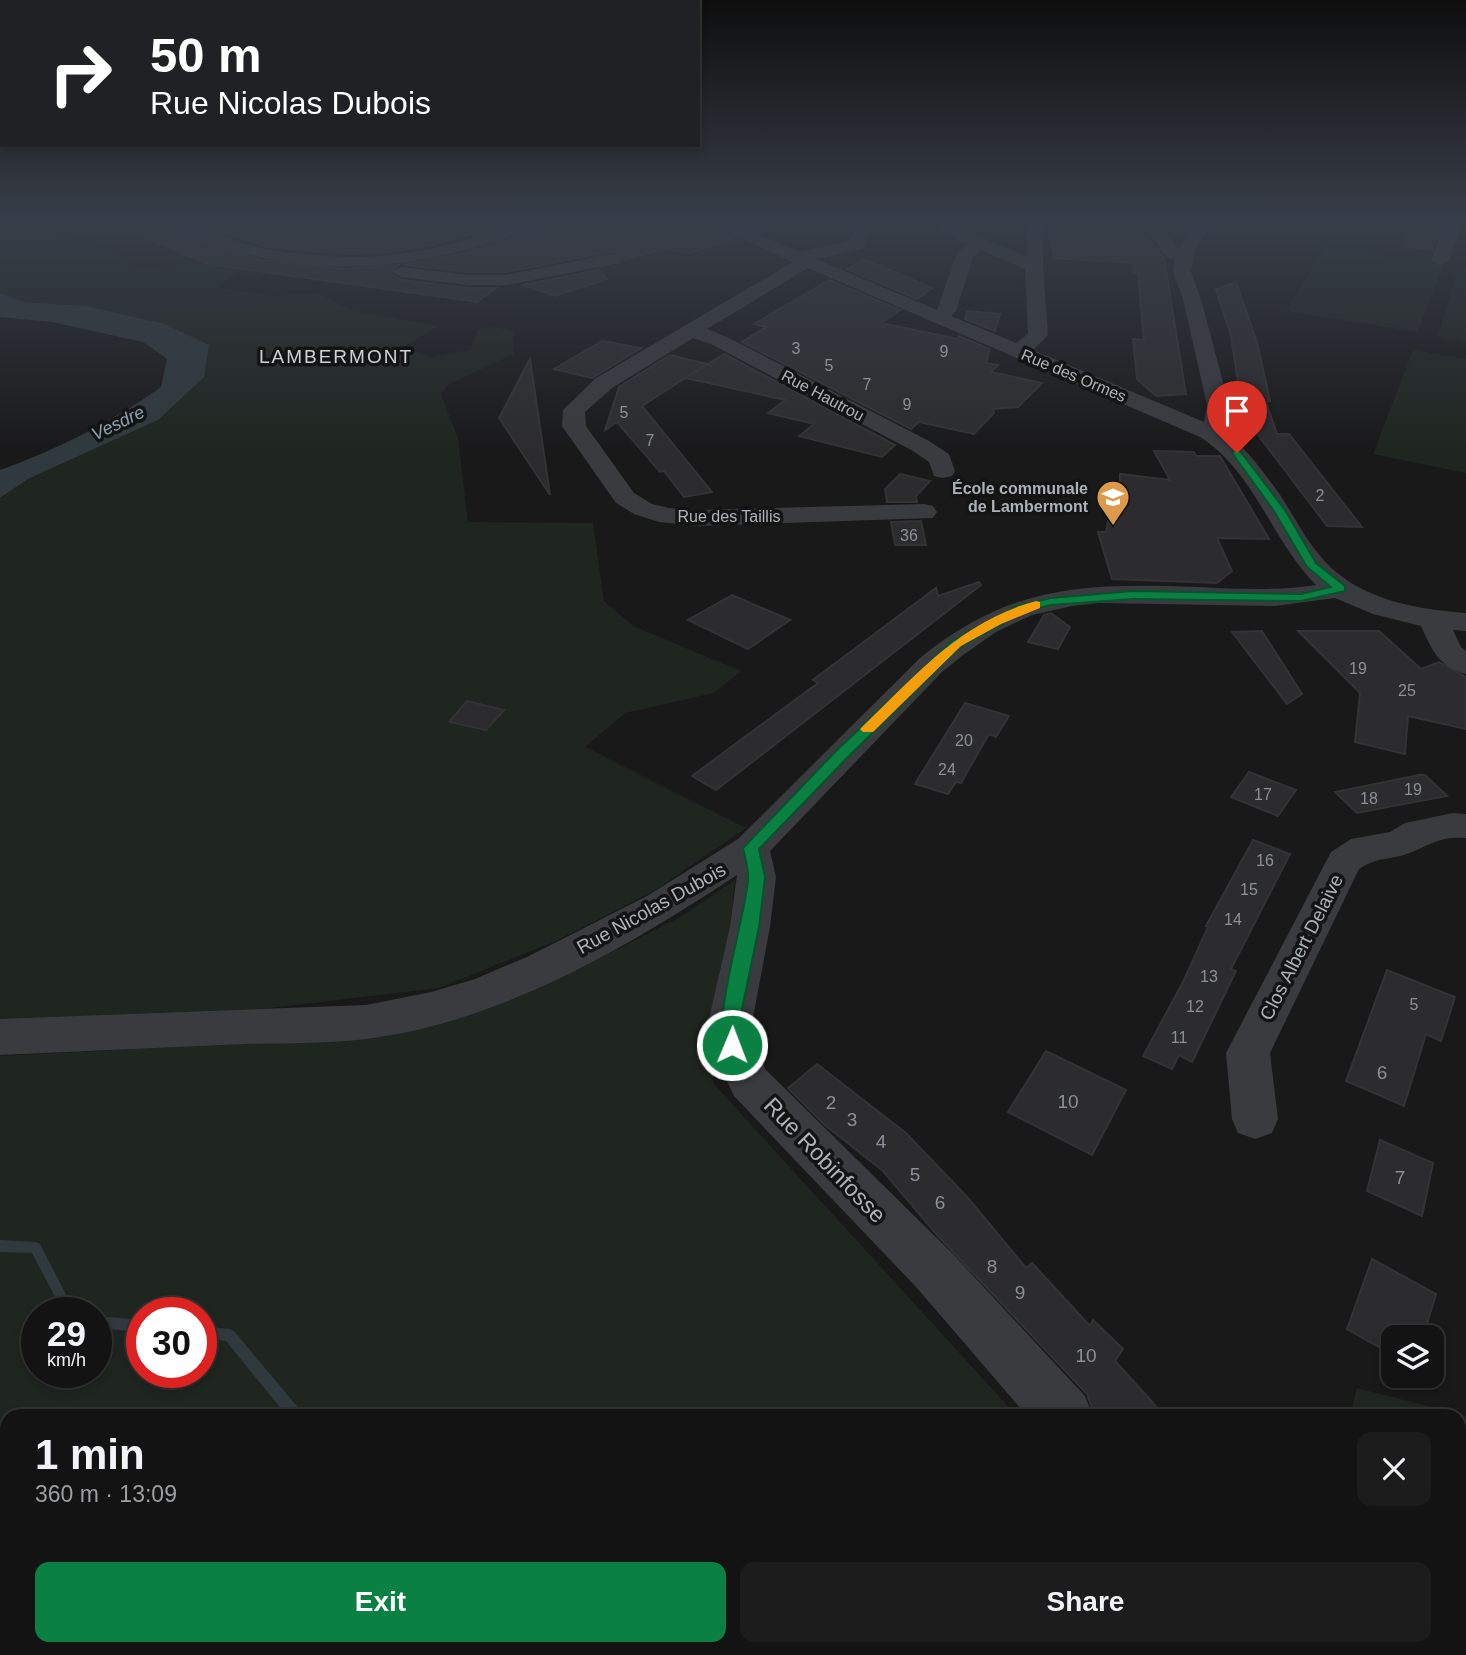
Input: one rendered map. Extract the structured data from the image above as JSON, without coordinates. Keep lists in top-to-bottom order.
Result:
{
  "streets": {
    "street": [
      "Rue des Ormes",
      "Rue Hautrou",
      "Rue des Taillis",
      "Rue Nicolas Dubois",
      "Clos Albert Delaive",
      "Rue Robinfosse"
    ]
  },
  "crossings": [
    ["Rue des Ormes", "Rue Nicolas Dubois"],
    ["Rue Hautrou", "Rue des Taillis"],
    ["Rue Nicolas Dubois", "Rue Robinfosse"]
  ],
  "districts": ["LAMBERMONT"],
  "water": ["Vesdre"],
  "places": {
    "school or university": ["École communale de Lambermont"]
  },
  "house_numbers": [
    "3",
    "9",
    "5",
    "7",
    "9",
    "5",
    "7",
    "2",
    "36",
    "19",
    "25",
    "20",
    "24",
    "19",
    "17",
    "18",
    "16",
    "15",
    "14",
    "13",
    "5",
    "12",
    "11",
    "6",
    "10",
    "2",
    "3",
    "4",
    "5",
    "7",
    "6",
    "8",
    "9",
    "10"
  ],
  "page": {
    "turn": ["50 m", "Rue Nicolas Dubois"],
    "speed": "29 km/h",
    "limit": "30",
    "heading": ["1 min", "360 m · 13:09"],
    "buttons": ["Exit", "Share"]
  }
}
